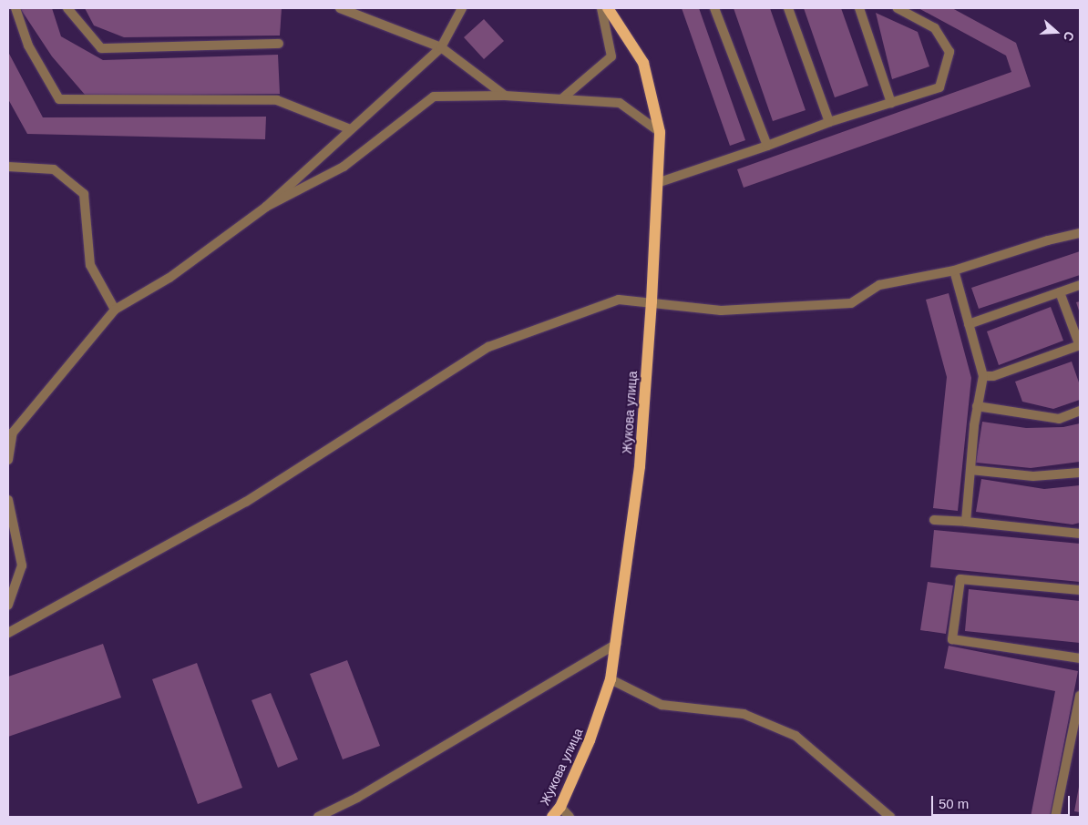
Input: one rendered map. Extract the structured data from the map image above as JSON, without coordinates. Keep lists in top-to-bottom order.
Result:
{
  "streets": {
    "main road": ["Жукова улица"]
  },
  "scale_bar": "50 m",
  "north": "right"
}
